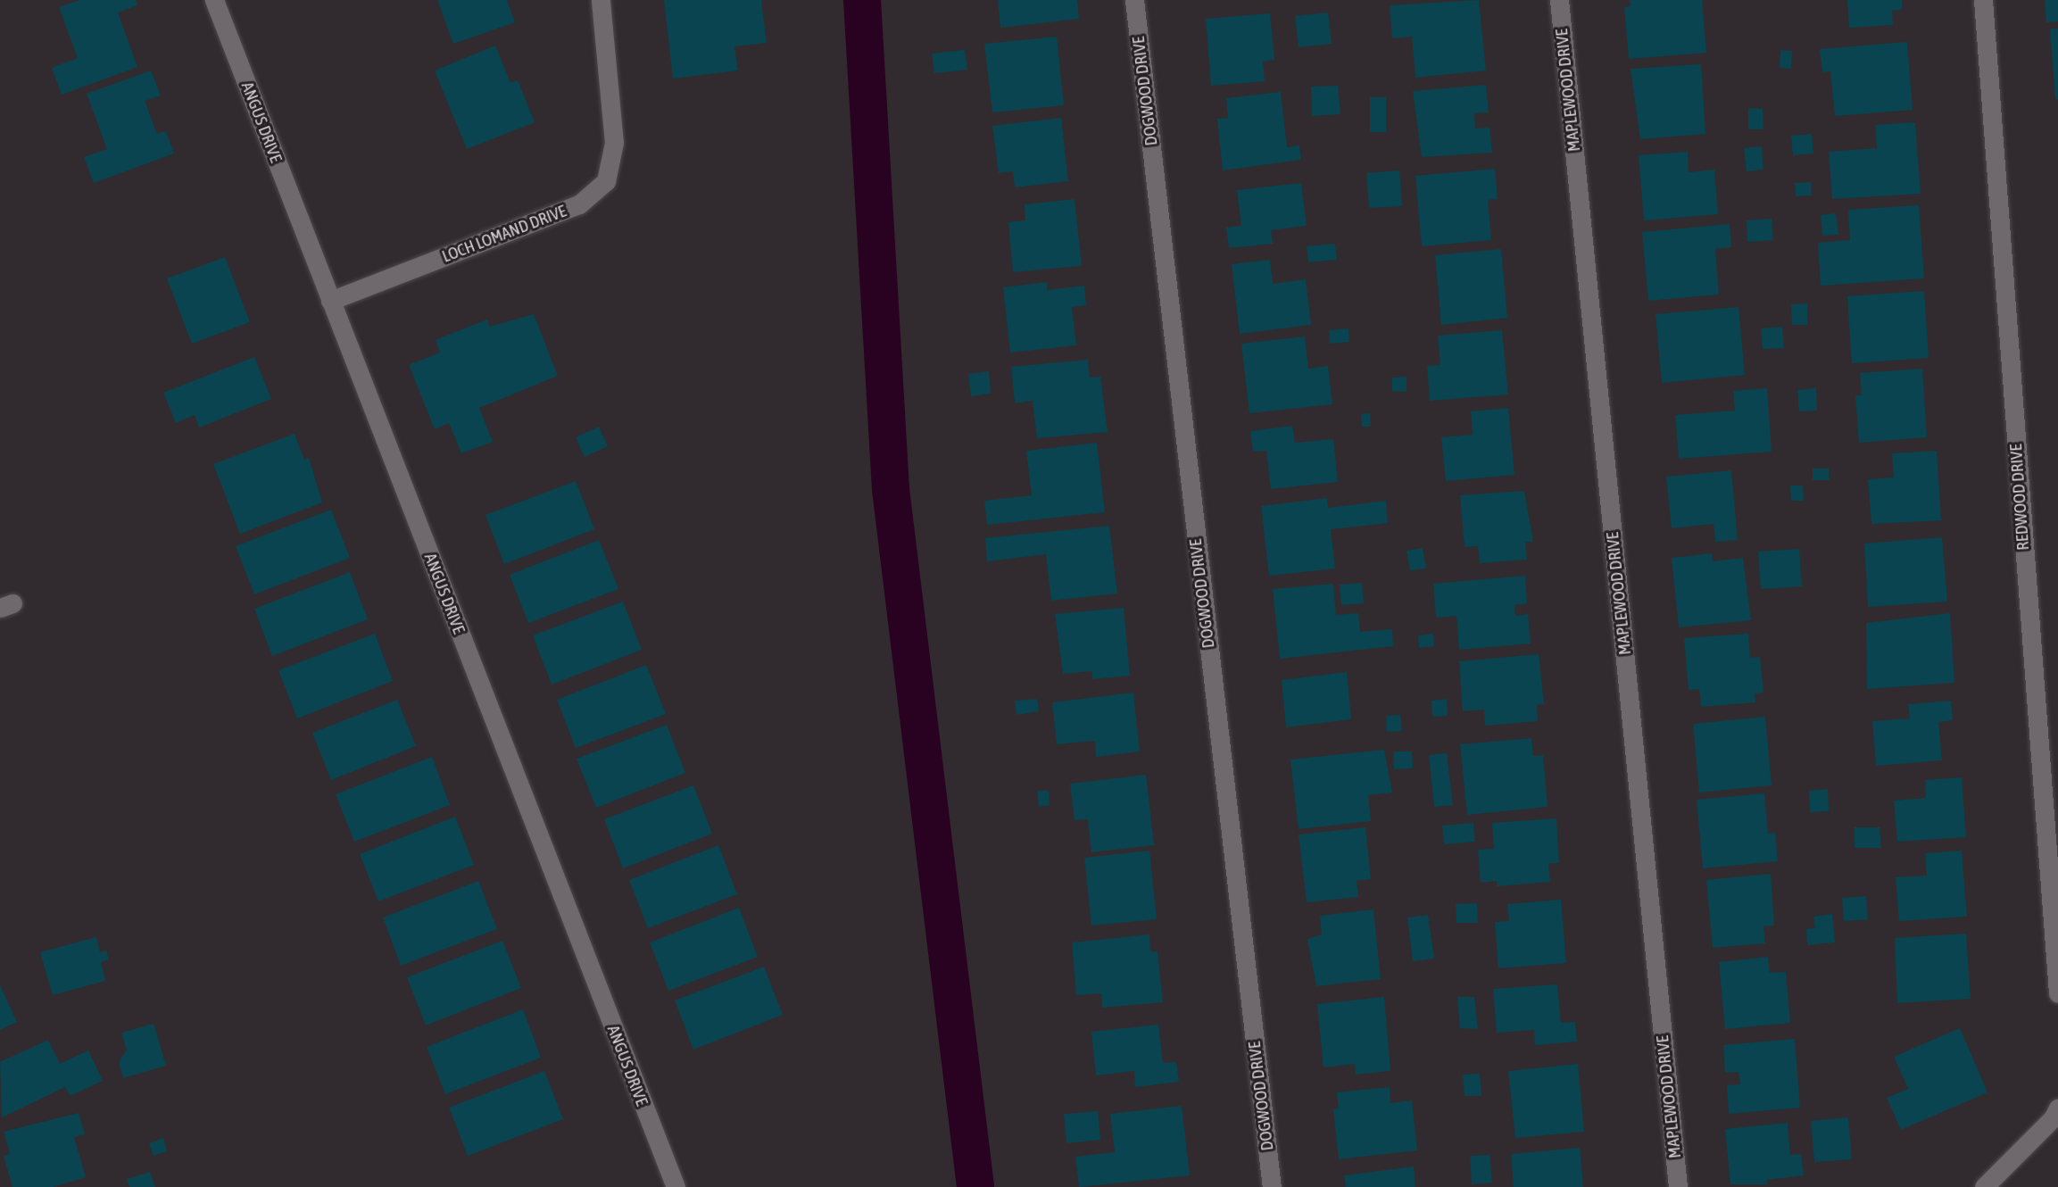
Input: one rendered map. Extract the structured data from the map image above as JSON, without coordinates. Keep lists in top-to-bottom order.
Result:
{
  "streets": {
    "street": [
      "MAPLEWOOD DRIVE",
      "DOGWOOD DRIVE",
      "ANGUS DRIVE",
      "LOCH LOMAND DRIVE",
      "REDWOOD DRIVE"
    ]
  },
  "crossings": [
    ["ANGUS DRIVE", "LOCH LOMAND DRIVE"]
  ]
}
